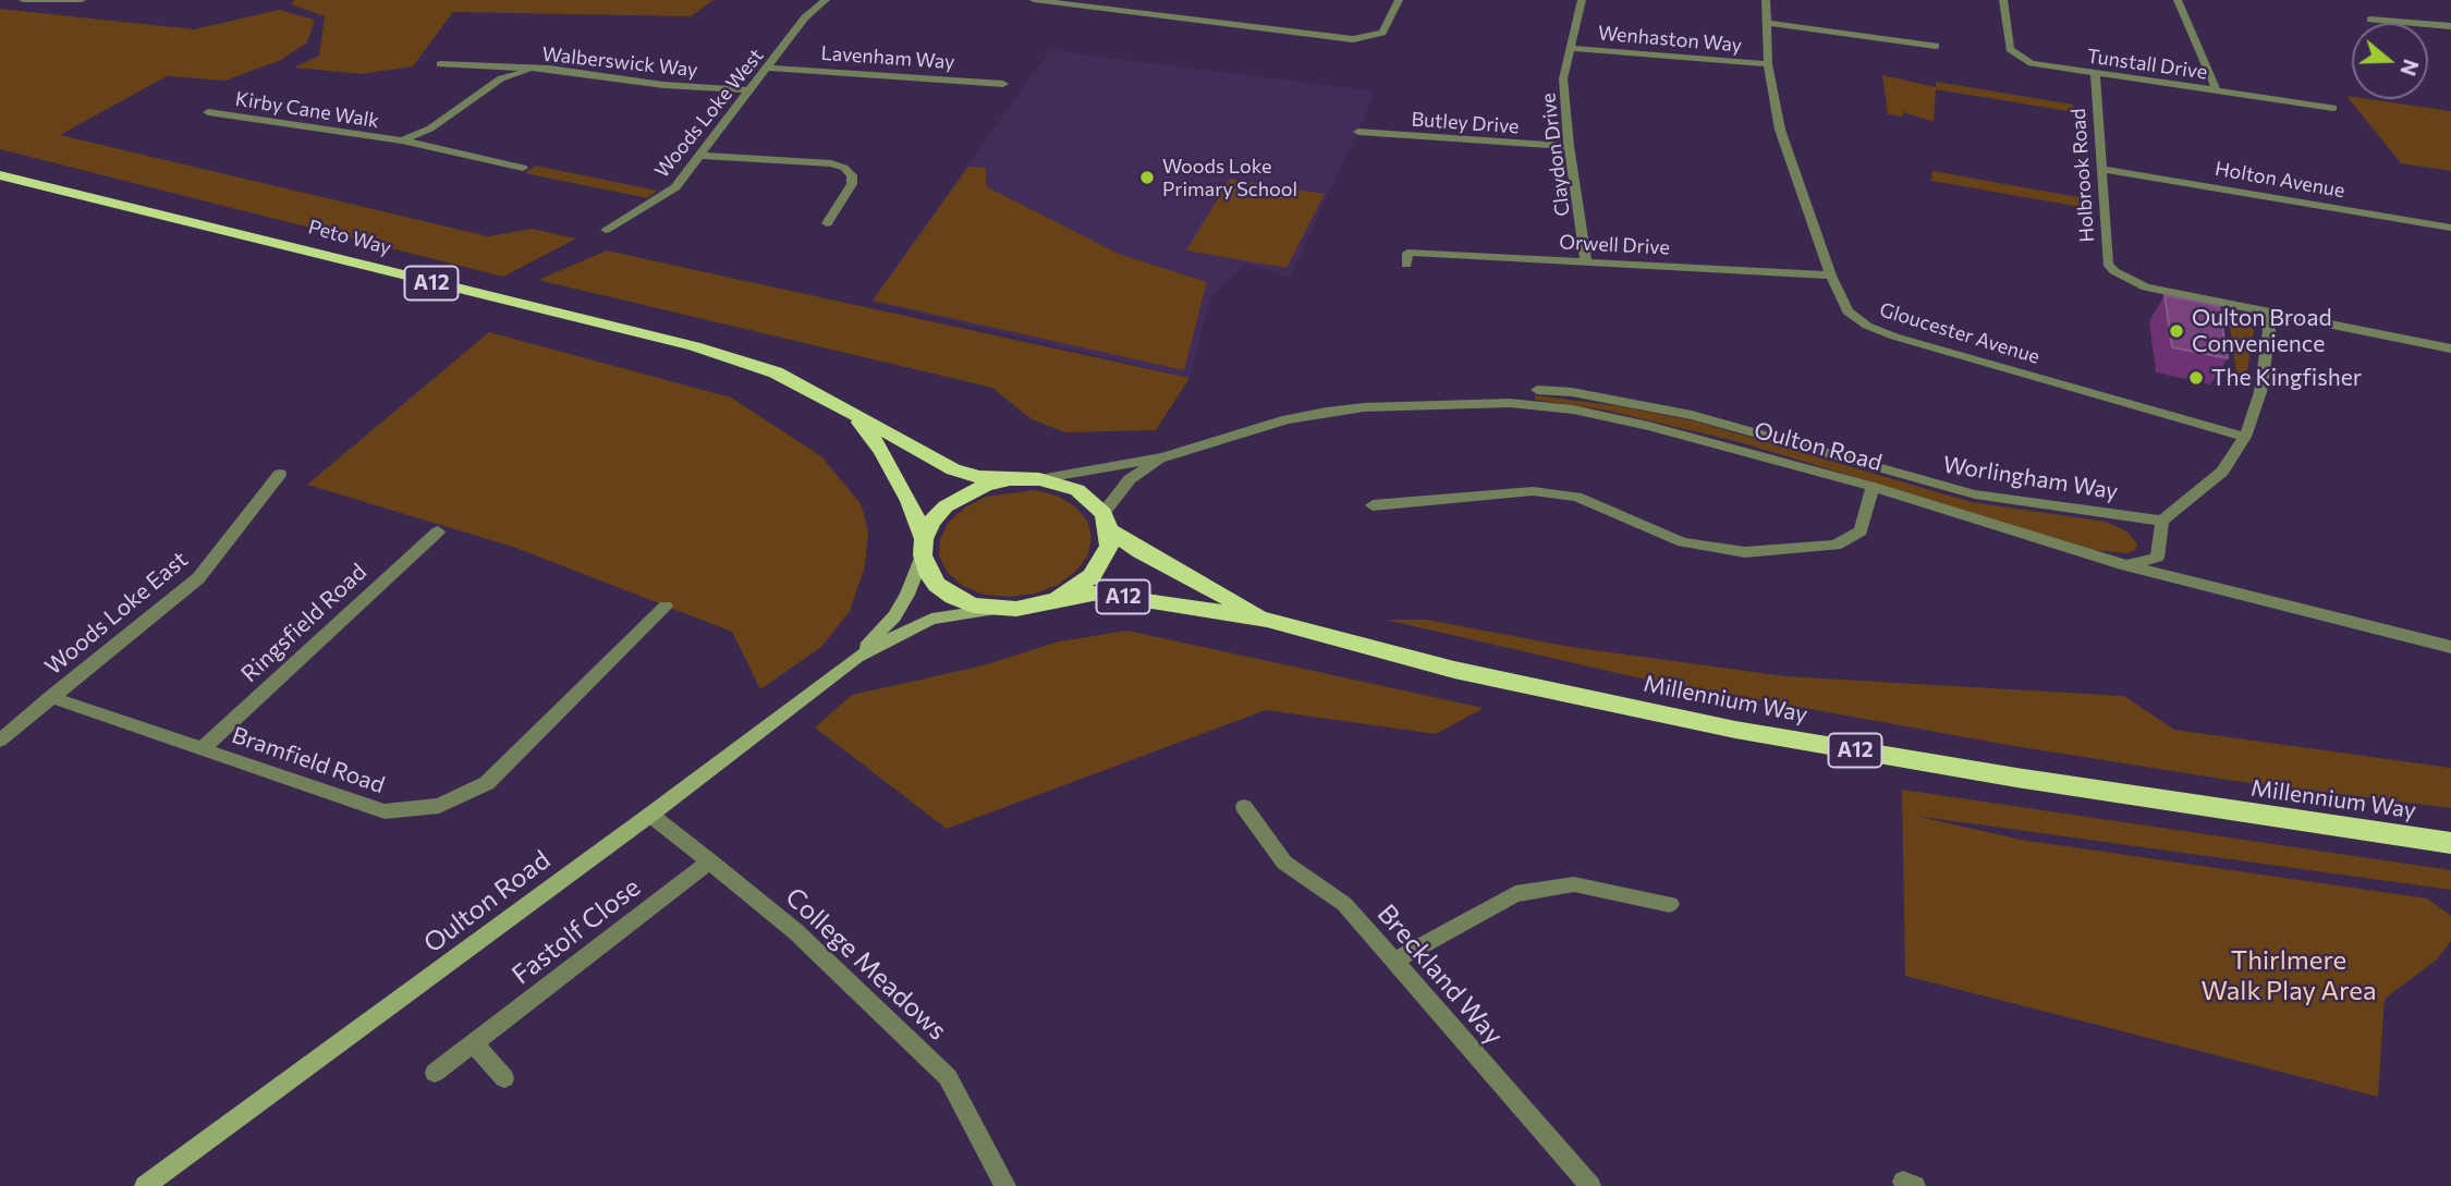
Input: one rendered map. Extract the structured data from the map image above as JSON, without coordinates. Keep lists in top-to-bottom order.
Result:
{
  "streets": {
    "highway": ["Peto Way", "A12", "Millennium Way"],
    "main road": ["Oulton Road"],
    "street": [
      "Wenhaston Way",
      "Lavenham Way",
      "Walberswick Way",
      "Tunstall Drive",
      "Kirby Cane Walk",
      "Woods Loke West",
      "Butley Drive",
      "Claydon Drive",
      "Holbrook Road",
      "Holton Avenue",
      "Orwell Drive",
      "Gloucester Avenue",
      "Worlingham Way",
      "Woods Loke East",
      "Ringsfield Road",
      "Bramfield Road",
      "Fastolf Close",
      "College Meadows",
      "Breckland Way"
    ]
  },
  "crossings": [
    ["Wenhaston Way", "Claydon Drive"],
    ["Wenhaston Way", "Gloucester Avenue"],
    ["Lavenham Way", "Woods Loke West"],
    ["Walberswick Way", "Kirby Cane Walk"],
    ["Walberswick Way", "Woods Loke West"],
    ["Tunstall Drive", "Holbrook Road"],
    ["Butley Drive", "Claydon Drive"],
    ["Claydon Drive", "Orwell Drive"],
    ["Holbrook Road", "Holton Avenue"],
    ["Peto Way", "Oulton Road"],
    ["Peto Way", "Millennium Way"],
    ["Orwell Drive", "Gloucester Avenue"],
    ["Oulton Road", "Millennium Way"],
    ["Oulton Road", "College Meadows"],
    ["Woods Loke East", "Bramfield Road"],
    ["Ringsfield Road", "Bramfield Road"],
    ["Fastolf Close", "College Meadows"]
  ],
  "parks": ["Thirlmere Walk Play Area"],
  "places": ["Woods Loke Primary School", "Oulton Broad Convenience", "The Kingfisher"],
  "north": "right"
}
